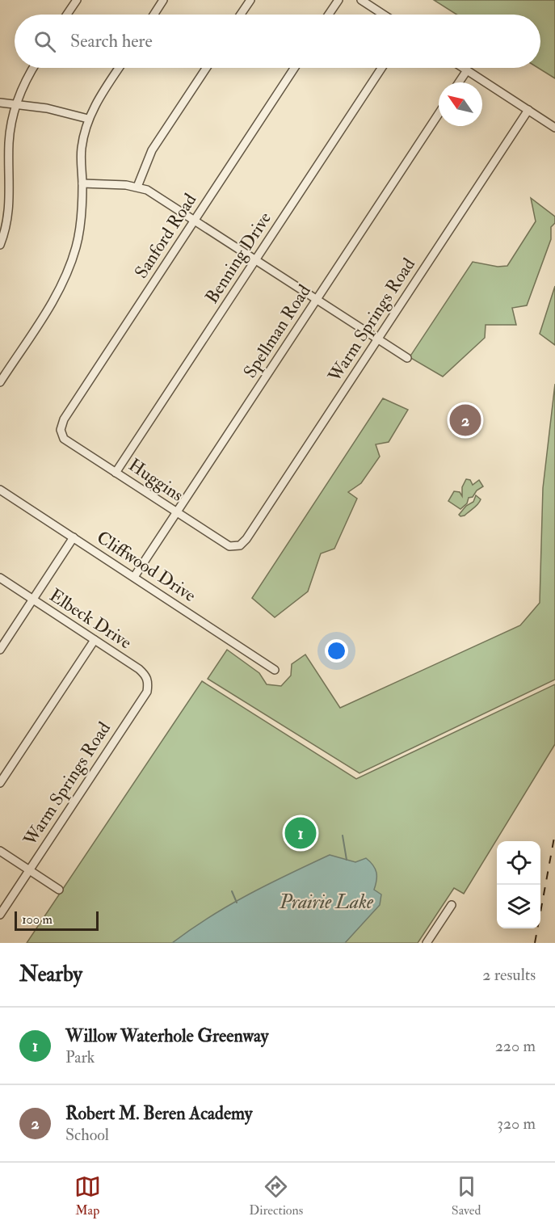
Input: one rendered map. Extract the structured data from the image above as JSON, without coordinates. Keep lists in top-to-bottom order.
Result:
{
  "streets": {
    "street": [
      "Sanford Road",
      "Benning Drive",
      "Warm Springs Road",
      "Spellman Road",
      "Huggins",
      "Cliffwood Drive",
      "Elbeck Drive"
    ]
  },
  "crossings": [
    ["Sanford Road", "Huggins"],
    ["Benning Drive", "Huggins"],
    ["Warm Springs Road", "Huggins"],
    ["Warm Springs Road", "Elbeck Drive"],
    ["Spellman Road", "Huggins"],
    ["Spellman Road", "Cliffwood Drive"]
  ],
  "water": ["Prairie Lake"],
  "scale_bar": "100 m",
  "north": "top left",
  "page": {
    "search": "Search here",
    "pins": ["2", "1"],
    "scale": "100 m",
    "heading": ["Nearby", "2 results"],
    "list": [
      {
        "mark": "1",
        "name": "Willow Waterhole Greenway",
        "note": "Park",
        "value": "220 m"
      },
      {
        "mark": "2",
        "name": "Robert M. Beren Academy",
        "note": "School",
        "value": "320 m"
      }
    ],
    "nav": ["Map", "Directions", "Saved"]
  }
}
